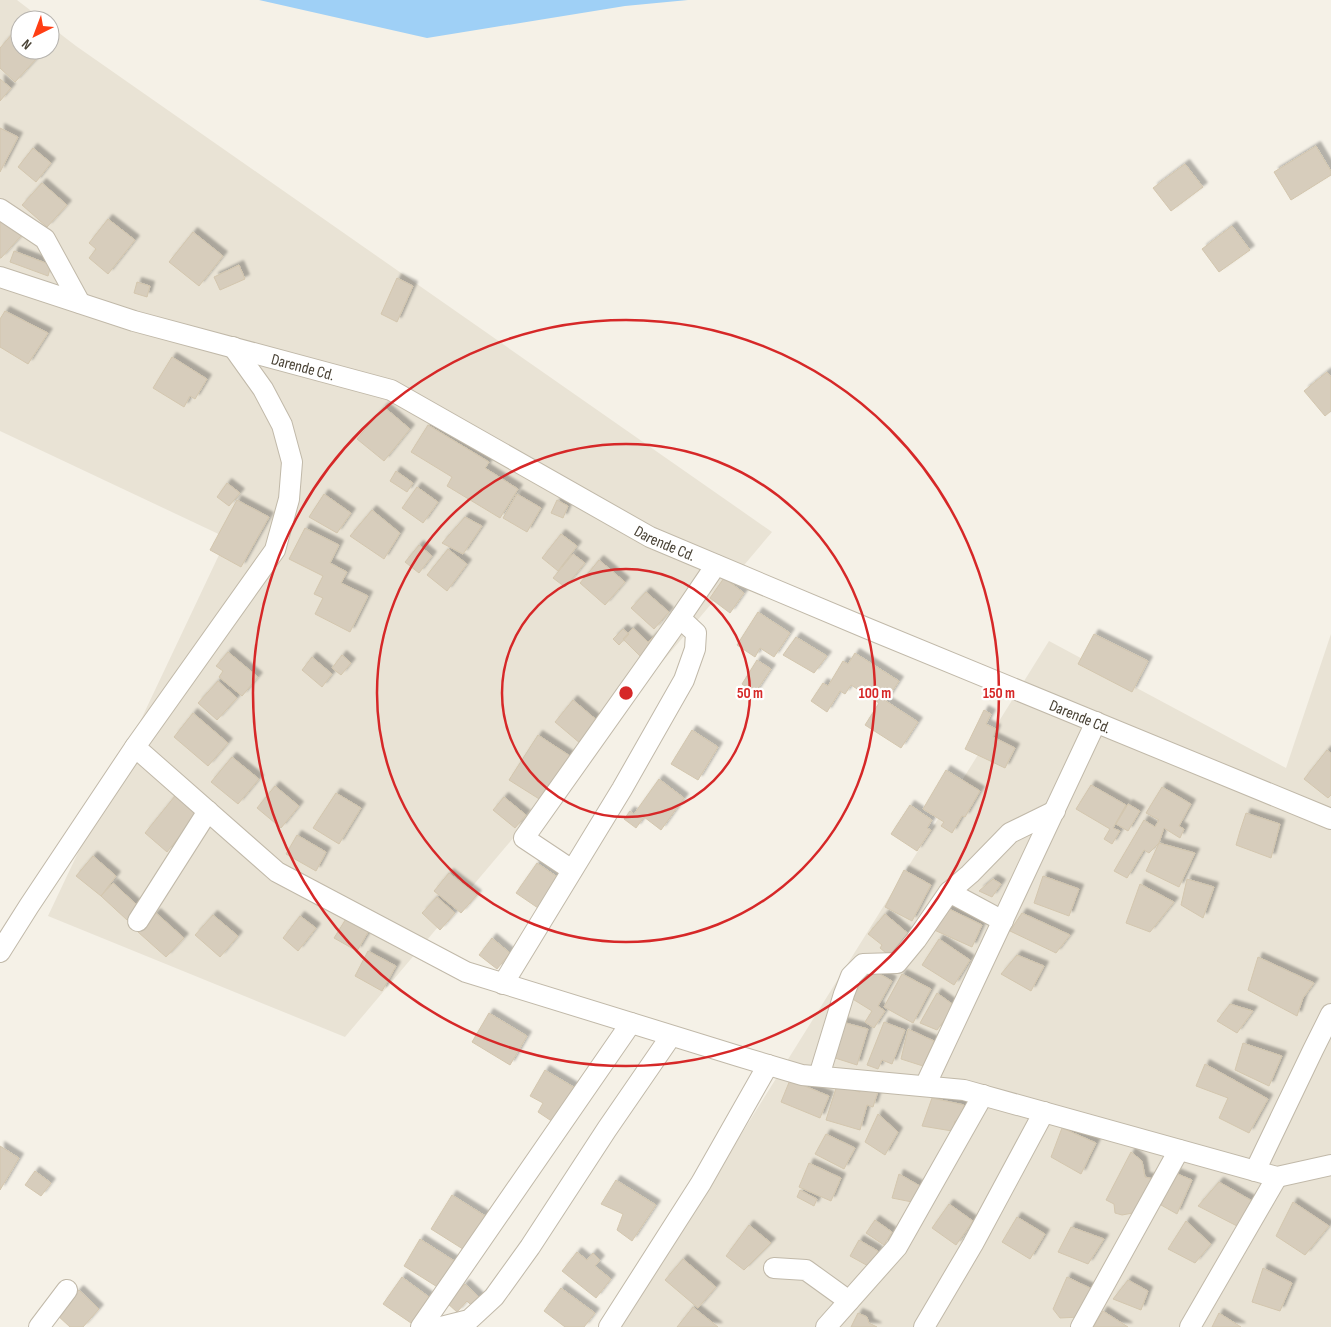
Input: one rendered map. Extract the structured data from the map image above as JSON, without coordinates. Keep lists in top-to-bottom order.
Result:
{
  "streets": {
    "street": ["Darende Cd."]
  },
  "north": "bottom left",
  "rings": ["50 m", "100 m", "150 m"]
}
